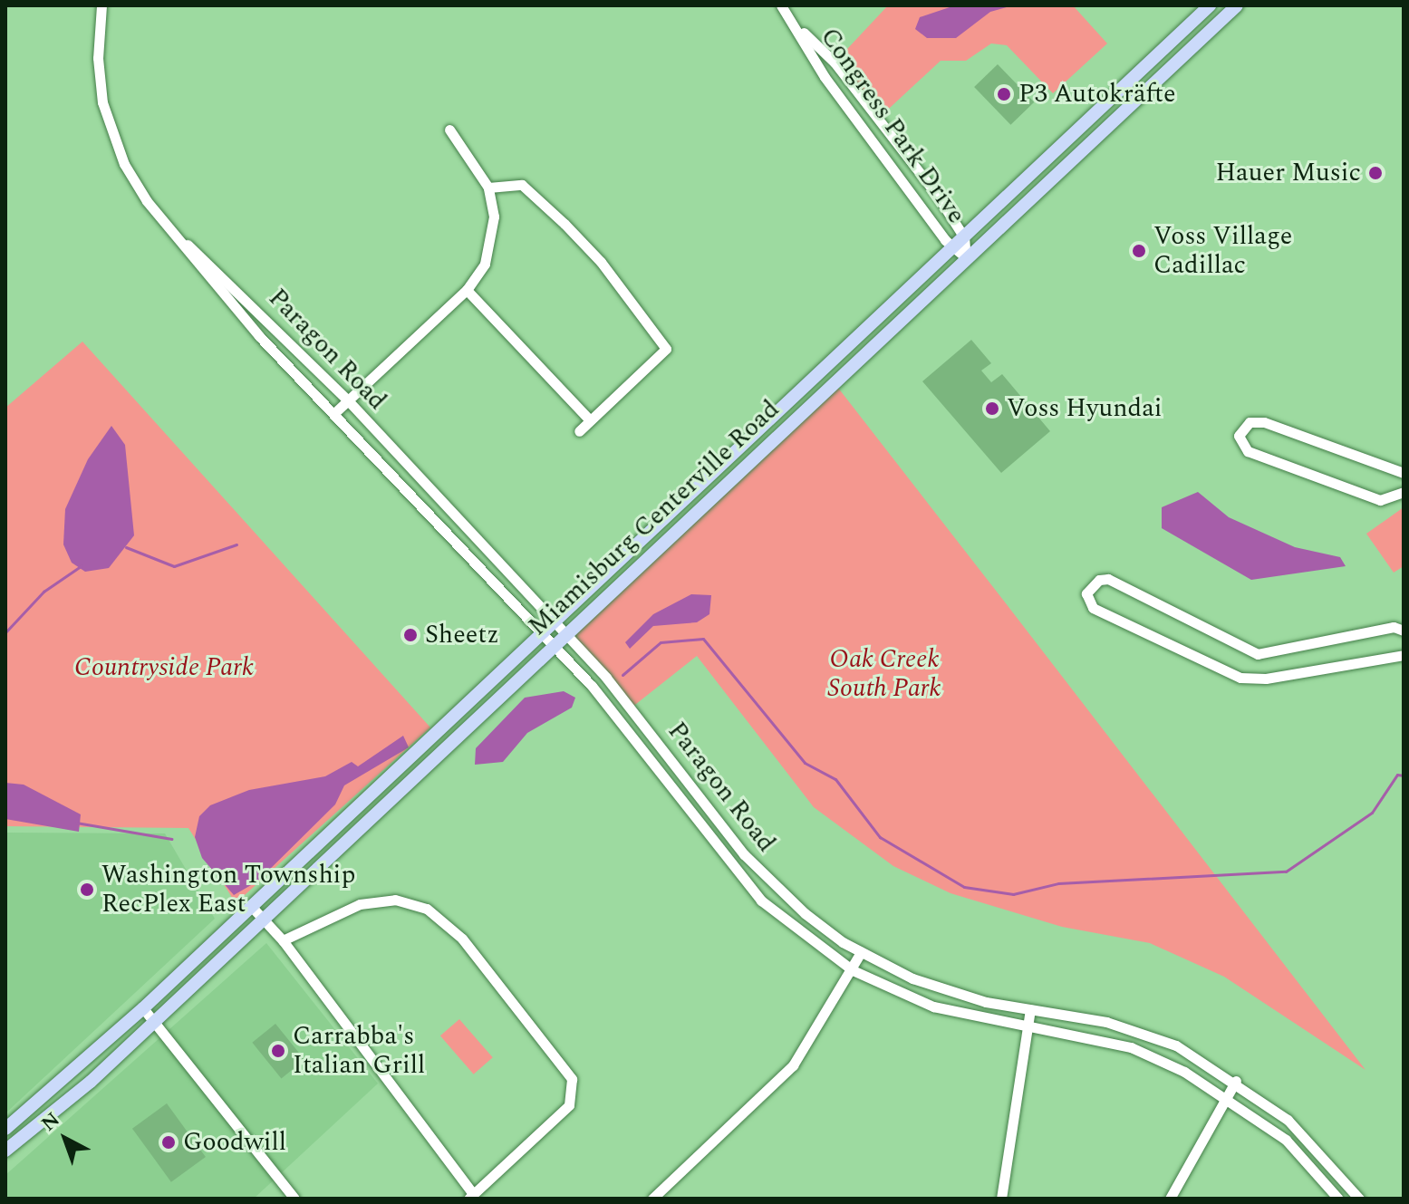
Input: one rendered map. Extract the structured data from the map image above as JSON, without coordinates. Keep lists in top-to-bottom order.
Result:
{
  "streets": {
    "main road": ["Miamisburg Centerville Road"],
    "street": ["Congress Park Drive", "Paragon Road"]
  },
  "crossings": [
    ["Congress Park Drive", "Miamisburg Centerville Road"],
    ["Paragon Road", "Miamisburg Centerville Road"]
  ],
  "parks": ["Oak Creek South Park", "Countryside Park"],
  "places": [
    "P3 Autokräfte",
    "Hauer Music",
    "Voss Village Cadillac",
    "Voss Hyundai",
    "Sheetz",
    "Washington Township RecPlex East",
    "Carrabba's Italian Grill",
    "Goodwill"
  ],
  "north": "top left"
}
